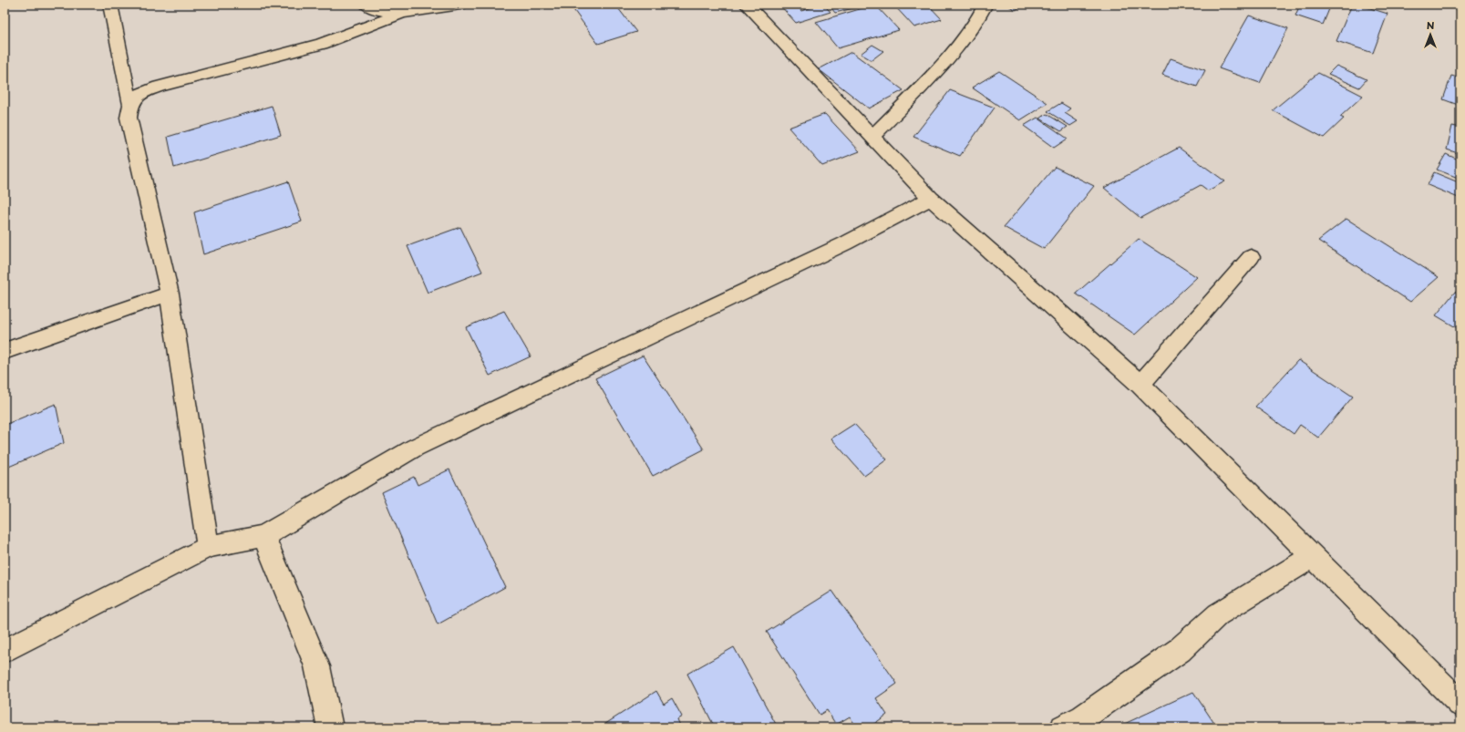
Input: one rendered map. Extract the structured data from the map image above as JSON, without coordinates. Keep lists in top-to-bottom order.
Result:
{
  "north": "top"
}
